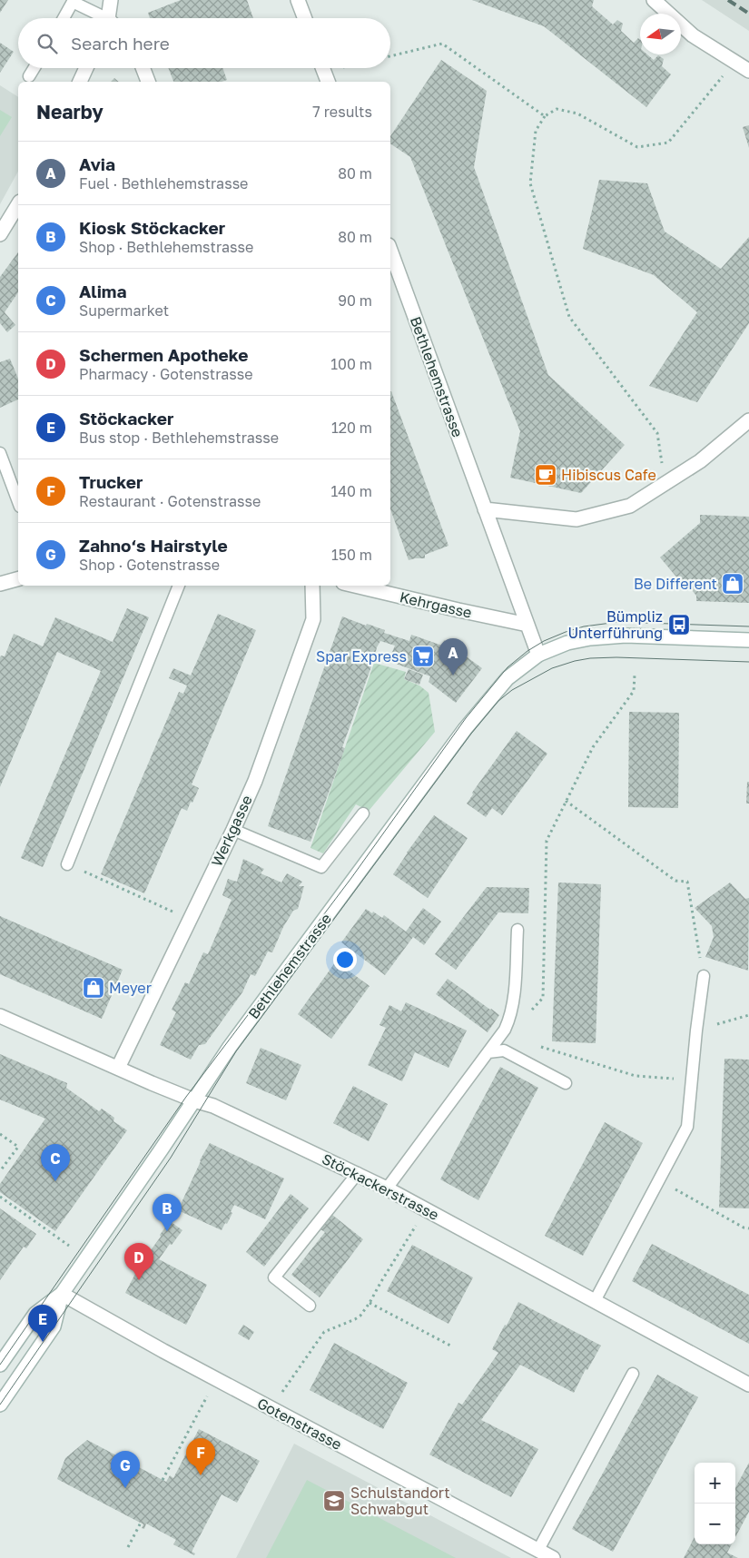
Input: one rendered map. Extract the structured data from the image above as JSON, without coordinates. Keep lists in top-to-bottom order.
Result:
{
  "streets": {
    "street": [
      "Bethlehemstrasse",
      "Kehrgasse",
      "Werkgasse",
      "Stöckackerstrasse",
      "Gotenstrasse"
    ]
  },
  "crossings": [
    ["Bethlehemstrasse", "Kehrgasse"],
    ["Bethlehemstrasse", "Stöckackerstrasse"],
    ["Bethlehemstrasse", "Gotenstrasse"],
    ["Werkgasse", "Stöckackerstrasse"]
  ],
  "places": {
    "cafe": ["Hibiscus Cafe"],
    "shop": ["Be Different", "Meyer"],
    "bus stop": ["Bümpliz Unterführung"],
    "supermarket": ["Spar Express"],
    "school or university": ["Schulstandort Schwabgut"]
  },
  "north": "left",
  "page": {
    "search": "Search here",
    "heading": ["Nearby", "7 results"],
    "list": [
      {
        "mark": "A",
        "name": "Avia",
        "note": "Fuel · Bethlehemstrasse",
        "value": "80 m"
      },
      {
        "mark": "B",
        "name": "Kiosk Stöckacker",
        "note": "Shop · Bethlehemstrasse",
        "value": "80 m"
      },
      {
        "mark": "C",
        "name": "Alima",
        "note": "Supermarket",
        "value": "90 m"
      },
      {
        "mark": "D",
        "name": "Schermen Apotheke",
        "note": "Pharmacy · Gotenstrasse",
        "value": "100 m"
      },
      {
        "mark": "E",
        "name": "Stöckacker",
        "note": "Bus stop · Bethlehemstrasse",
        "value": "120 m"
      },
      {
        "mark": "F",
        "name": "Trucker",
        "note": "Restaurant · Gotenstrasse",
        "value": "140 m"
      },
      {
        "mark": "G",
        "name": "Zahno‘s Hairstyle",
        "note": "Shop · Gotenstrasse",
        "value": "150 m"
      }
    ],
    "pins": [
      "A",
      "C",
      "B",
      "D",
      "E",
      "F",
      "G"
    ],
    "map_buttons": ["+", "−"]
  }
}
